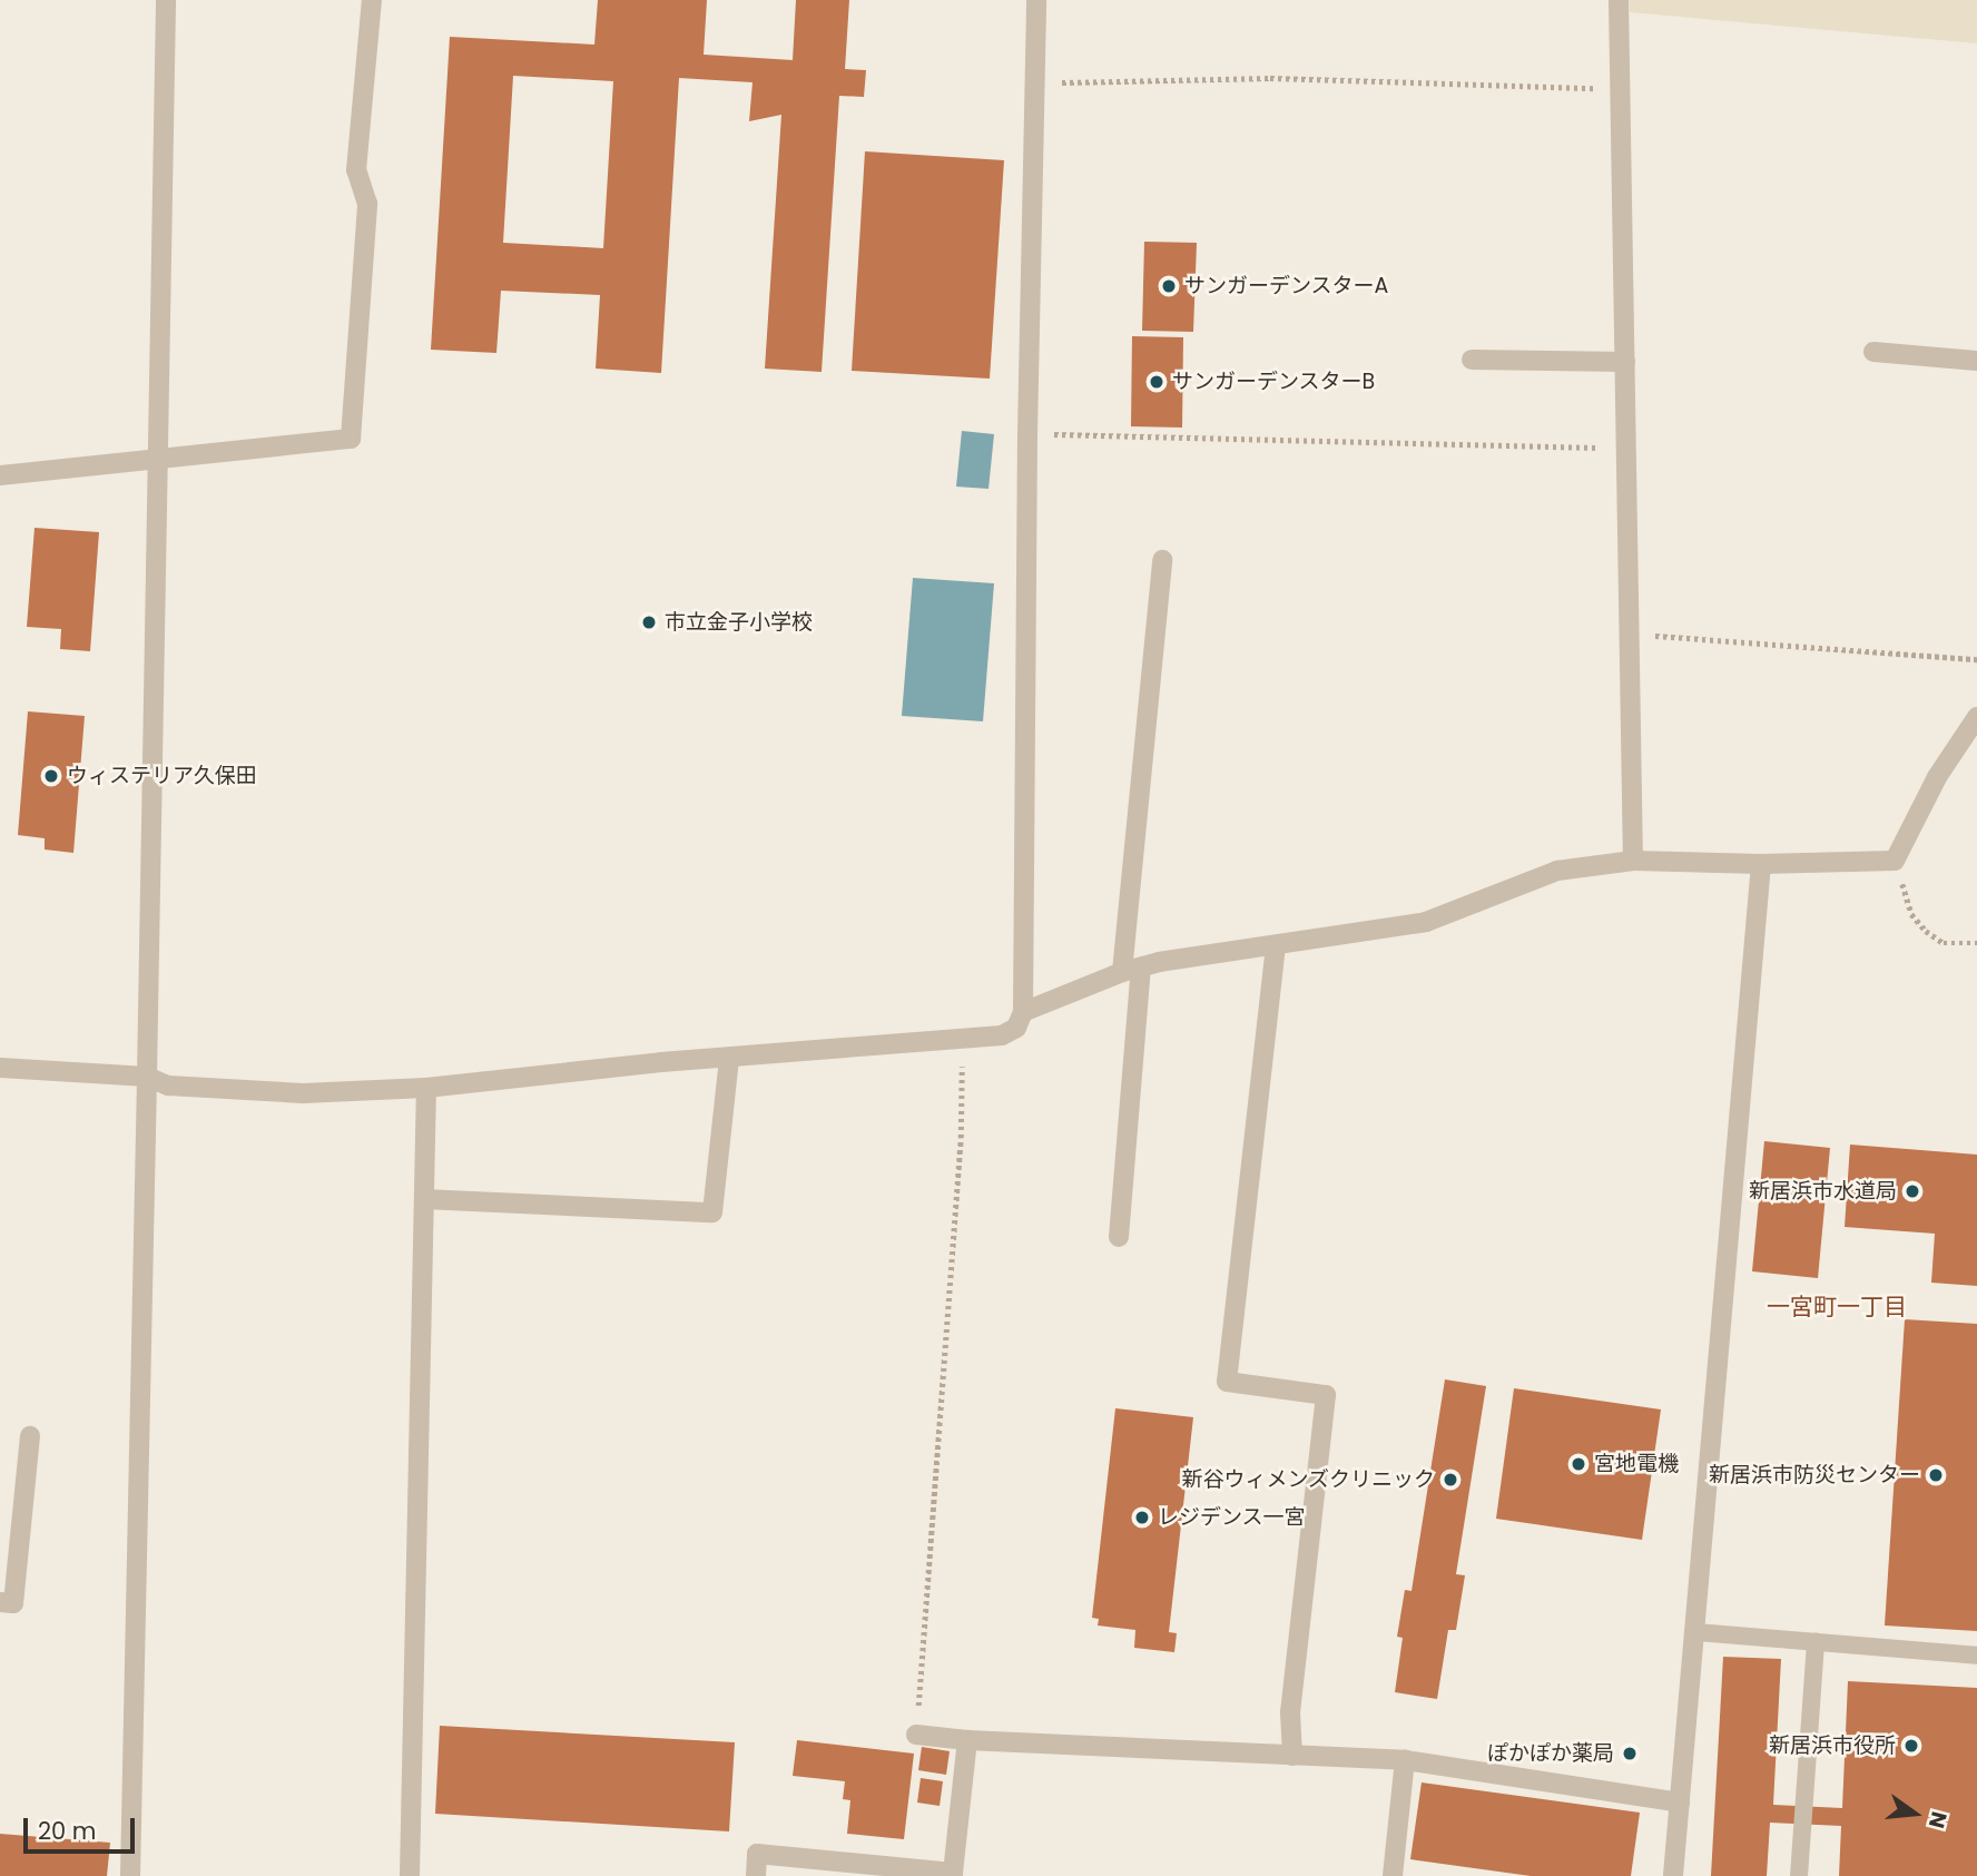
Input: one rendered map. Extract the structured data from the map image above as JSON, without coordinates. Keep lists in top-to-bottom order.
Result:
{
  "districts": ["一宮町一丁目"],
  "places": [
    "サンガーデンスターA",
    "サンガーデンスターB",
    "市立金子小学校",
    "ウィステリア久保田",
    "新居浜市水道局",
    "宮地電機",
    "新居浜市防災センター",
    "新谷ウィメンズクリニック",
    "レジデンス一宮",
    "新居浜市役所",
    "ぽかぽか薬局"
  ],
  "scale_bar": "20 m",
  "north": "right"
}
